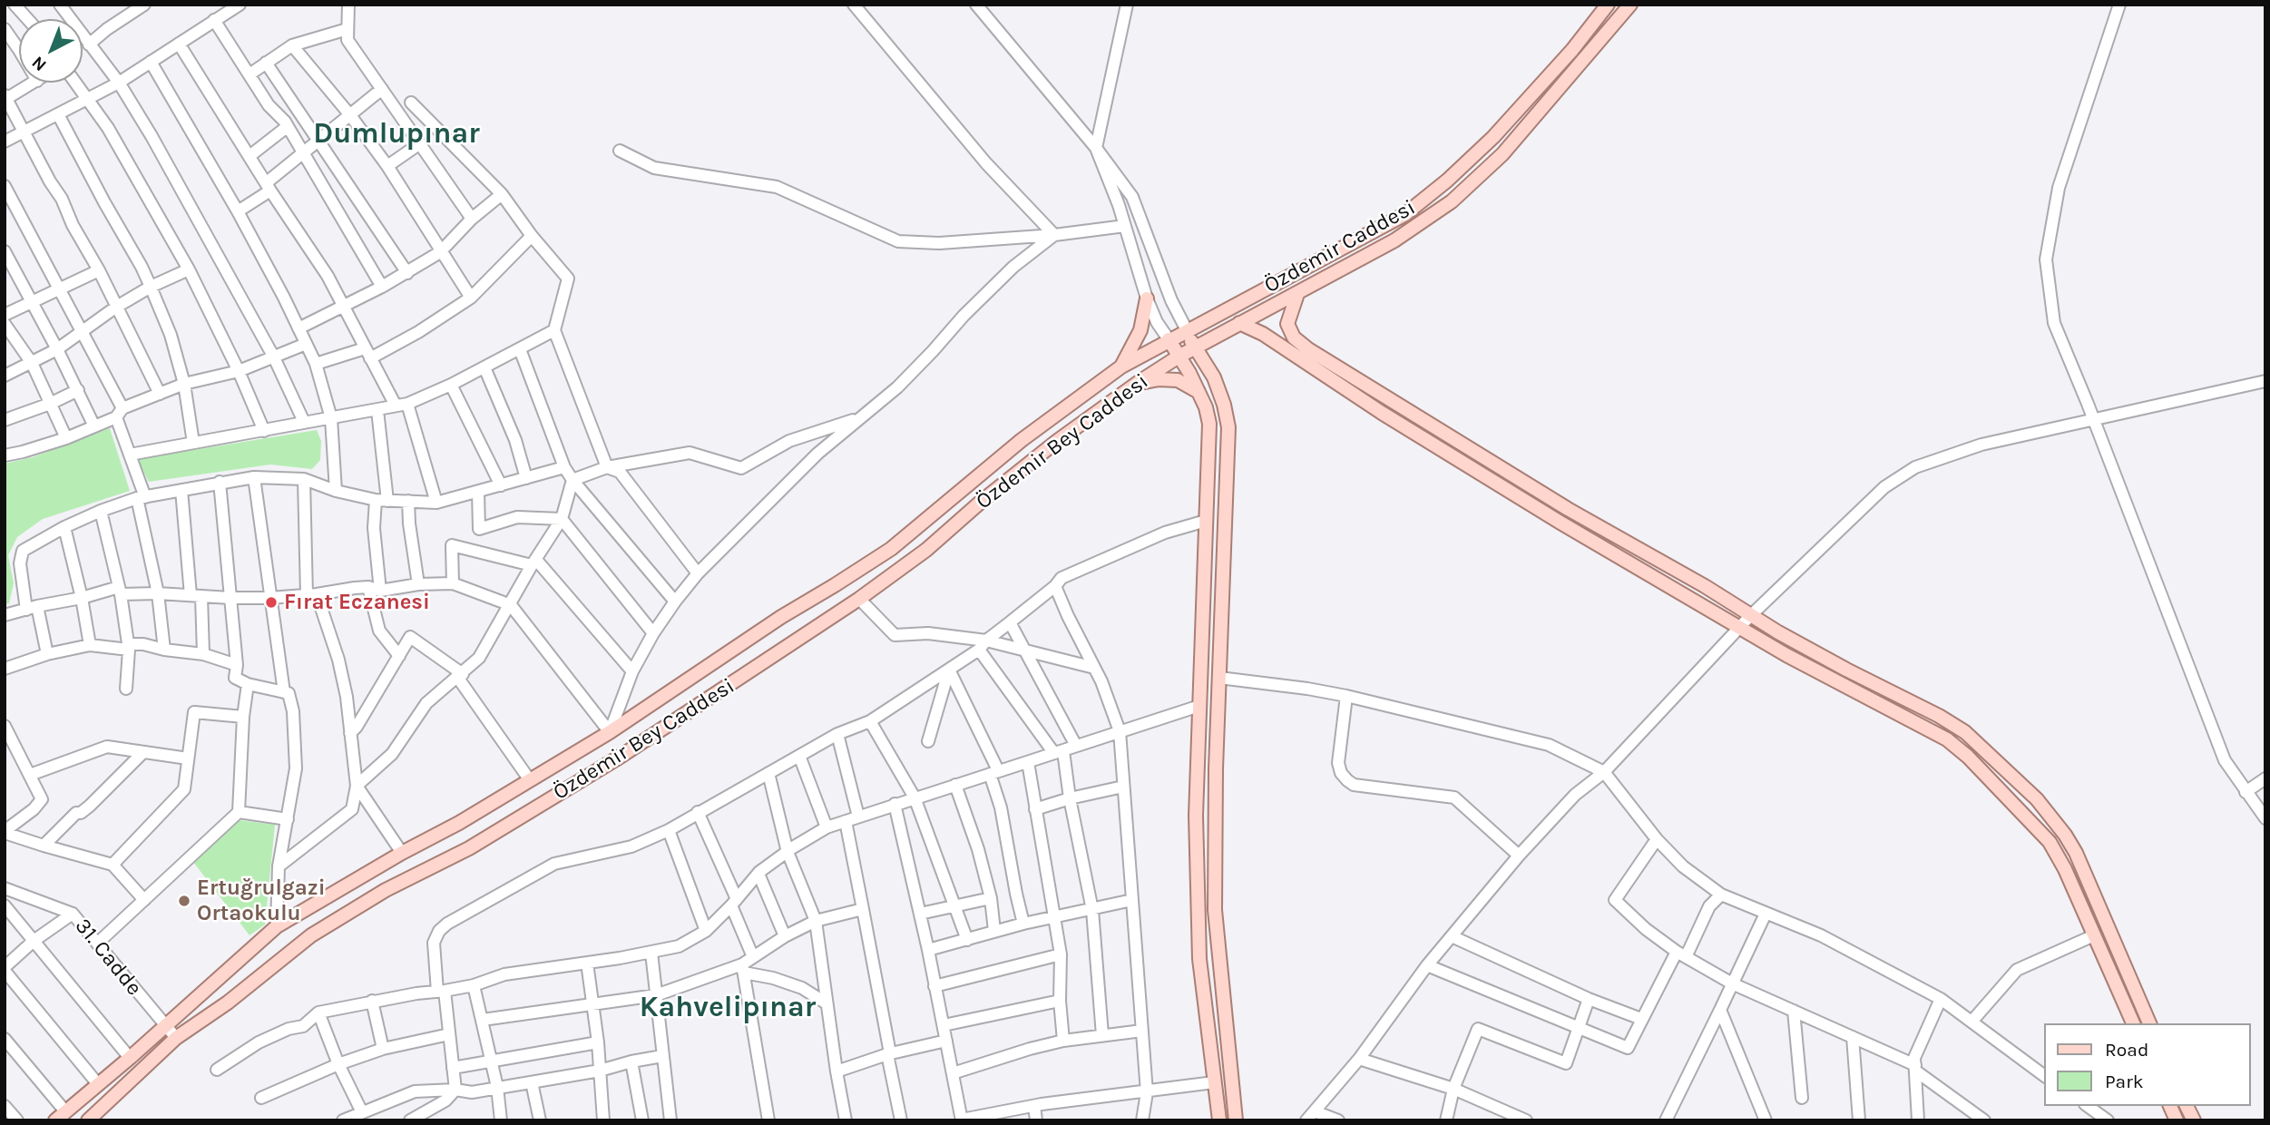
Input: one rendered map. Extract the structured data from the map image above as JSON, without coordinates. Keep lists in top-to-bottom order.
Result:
{
  "streets": {
    "main road": ["Özdemir Caddesi", "Özdemir Bey Caddesi"],
    "street": ["31. Cadde"]
  },
  "crossings": [
    ["Özdemir Caddesi", "Özdemir Bey Caddesi"],
    ["Özdemir Caddesi", "31. Cadde"],
    ["Özdemir Bey Caddesi", "31. Cadde"]
  ],
  "districts": ["Dumlupınar", "Kahvelipınar"],
  "places": ["Fırat Eczanesi", "Ertuğrulgazi Ortaokulu"],
  "legend": ["Road", "Park"],
  "north": "bottom left"
}
